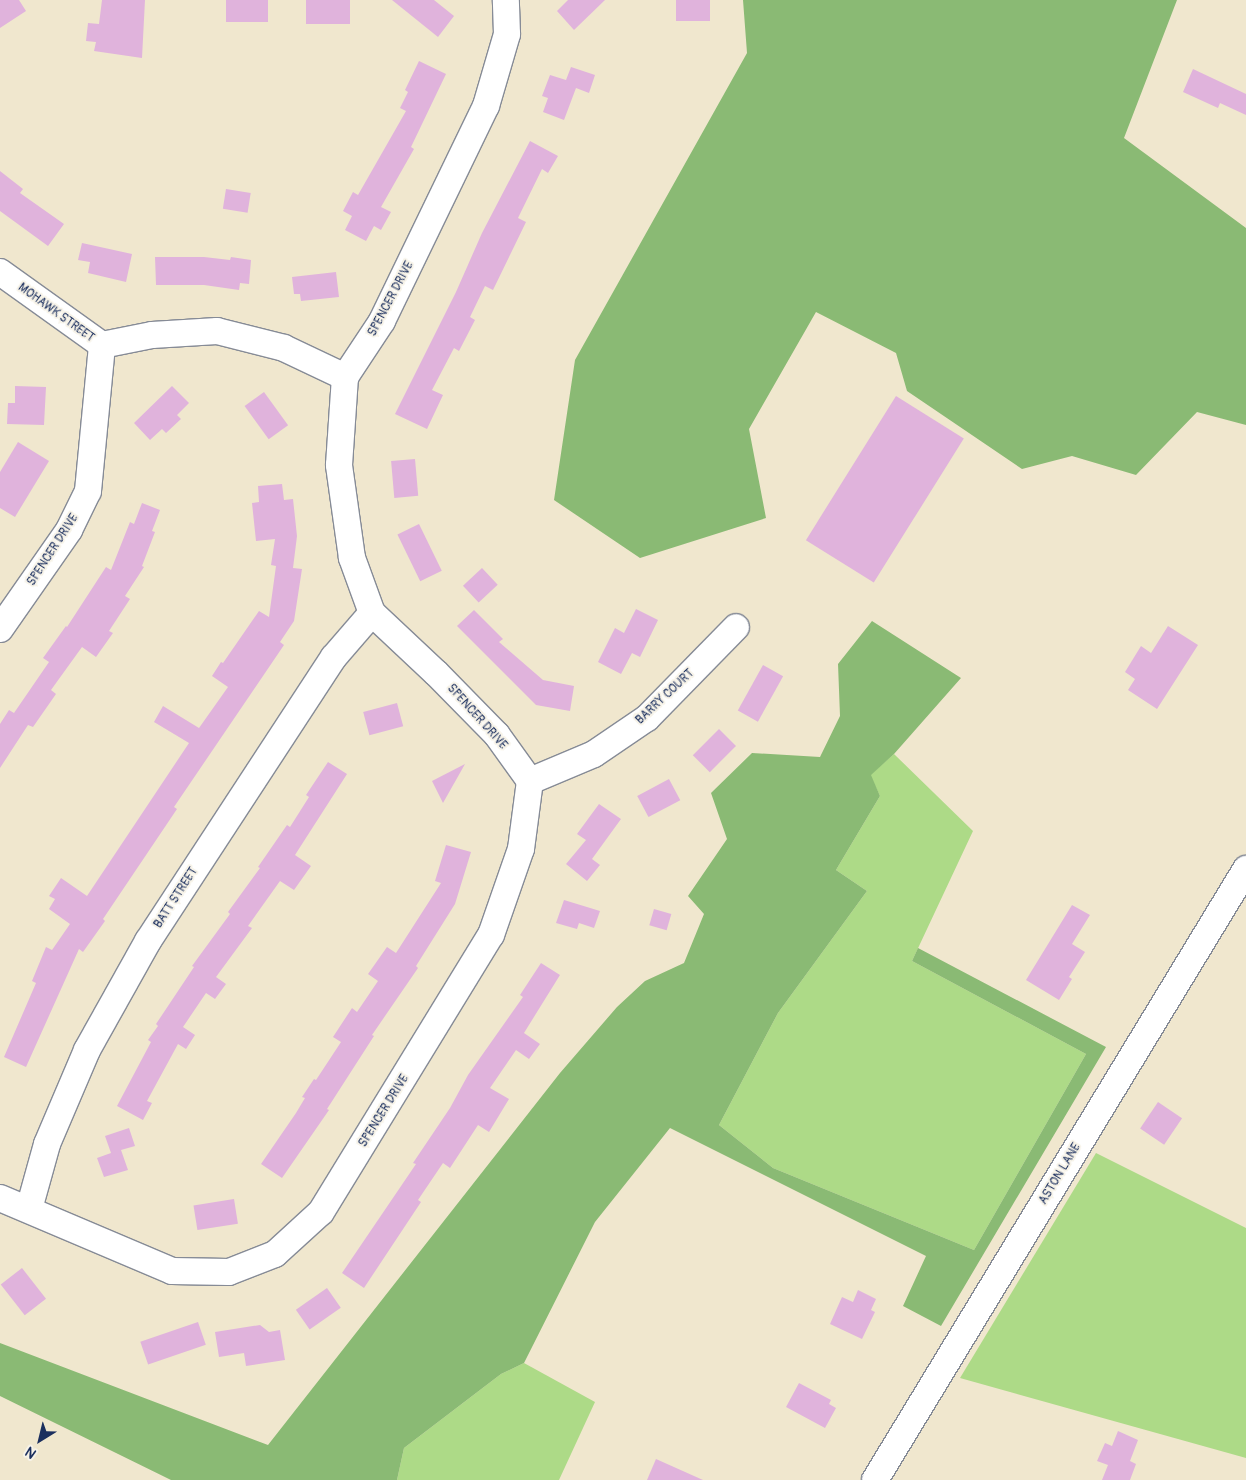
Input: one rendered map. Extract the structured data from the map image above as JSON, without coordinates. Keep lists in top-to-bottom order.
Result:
{
  "streets": {
    "street": [
      "SPENCER DRIVE",
      "MOHAWK STREET",
      "BARRY COURT",
      "BATT STREET",
      "ASTON LANE"
    ]
  },
  "crossings": [
    ["SPENCER DRIVE", "MOHAWK STREET"],
    ["SPENCER DRIVE", "BARRY COURT"],
    ["SPENCER DRIVE", "BATT STREET"]
  ],
  "north": "bottom left"
}
